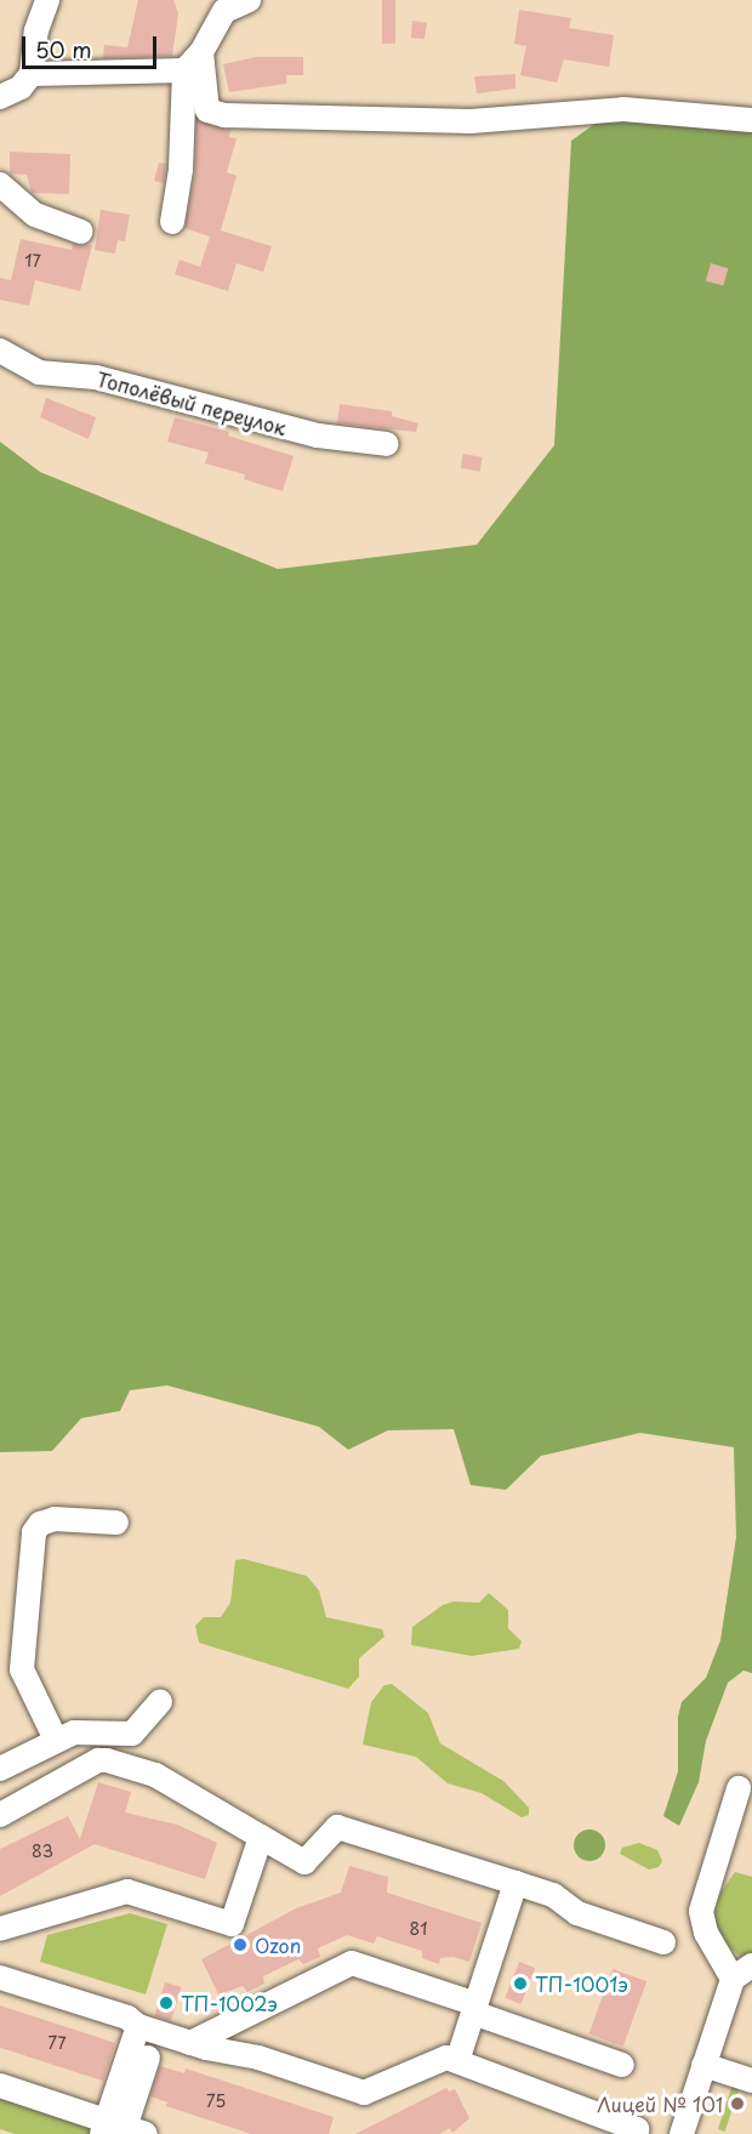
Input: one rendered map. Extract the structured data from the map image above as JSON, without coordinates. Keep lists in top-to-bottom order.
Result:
{
  "streets": {
    "street": ["Тополёвый переулок"]
  },
  "places": [
    "Ozon",
    "ТП-1001э",
    "ТП-1002э",
    "Лицей № 101"
  ],
  "house_numbers": [
    "17",
    "83",
    "81",
    "77",
    "75"
  ],
  "scale_bar": "50 m"
}
